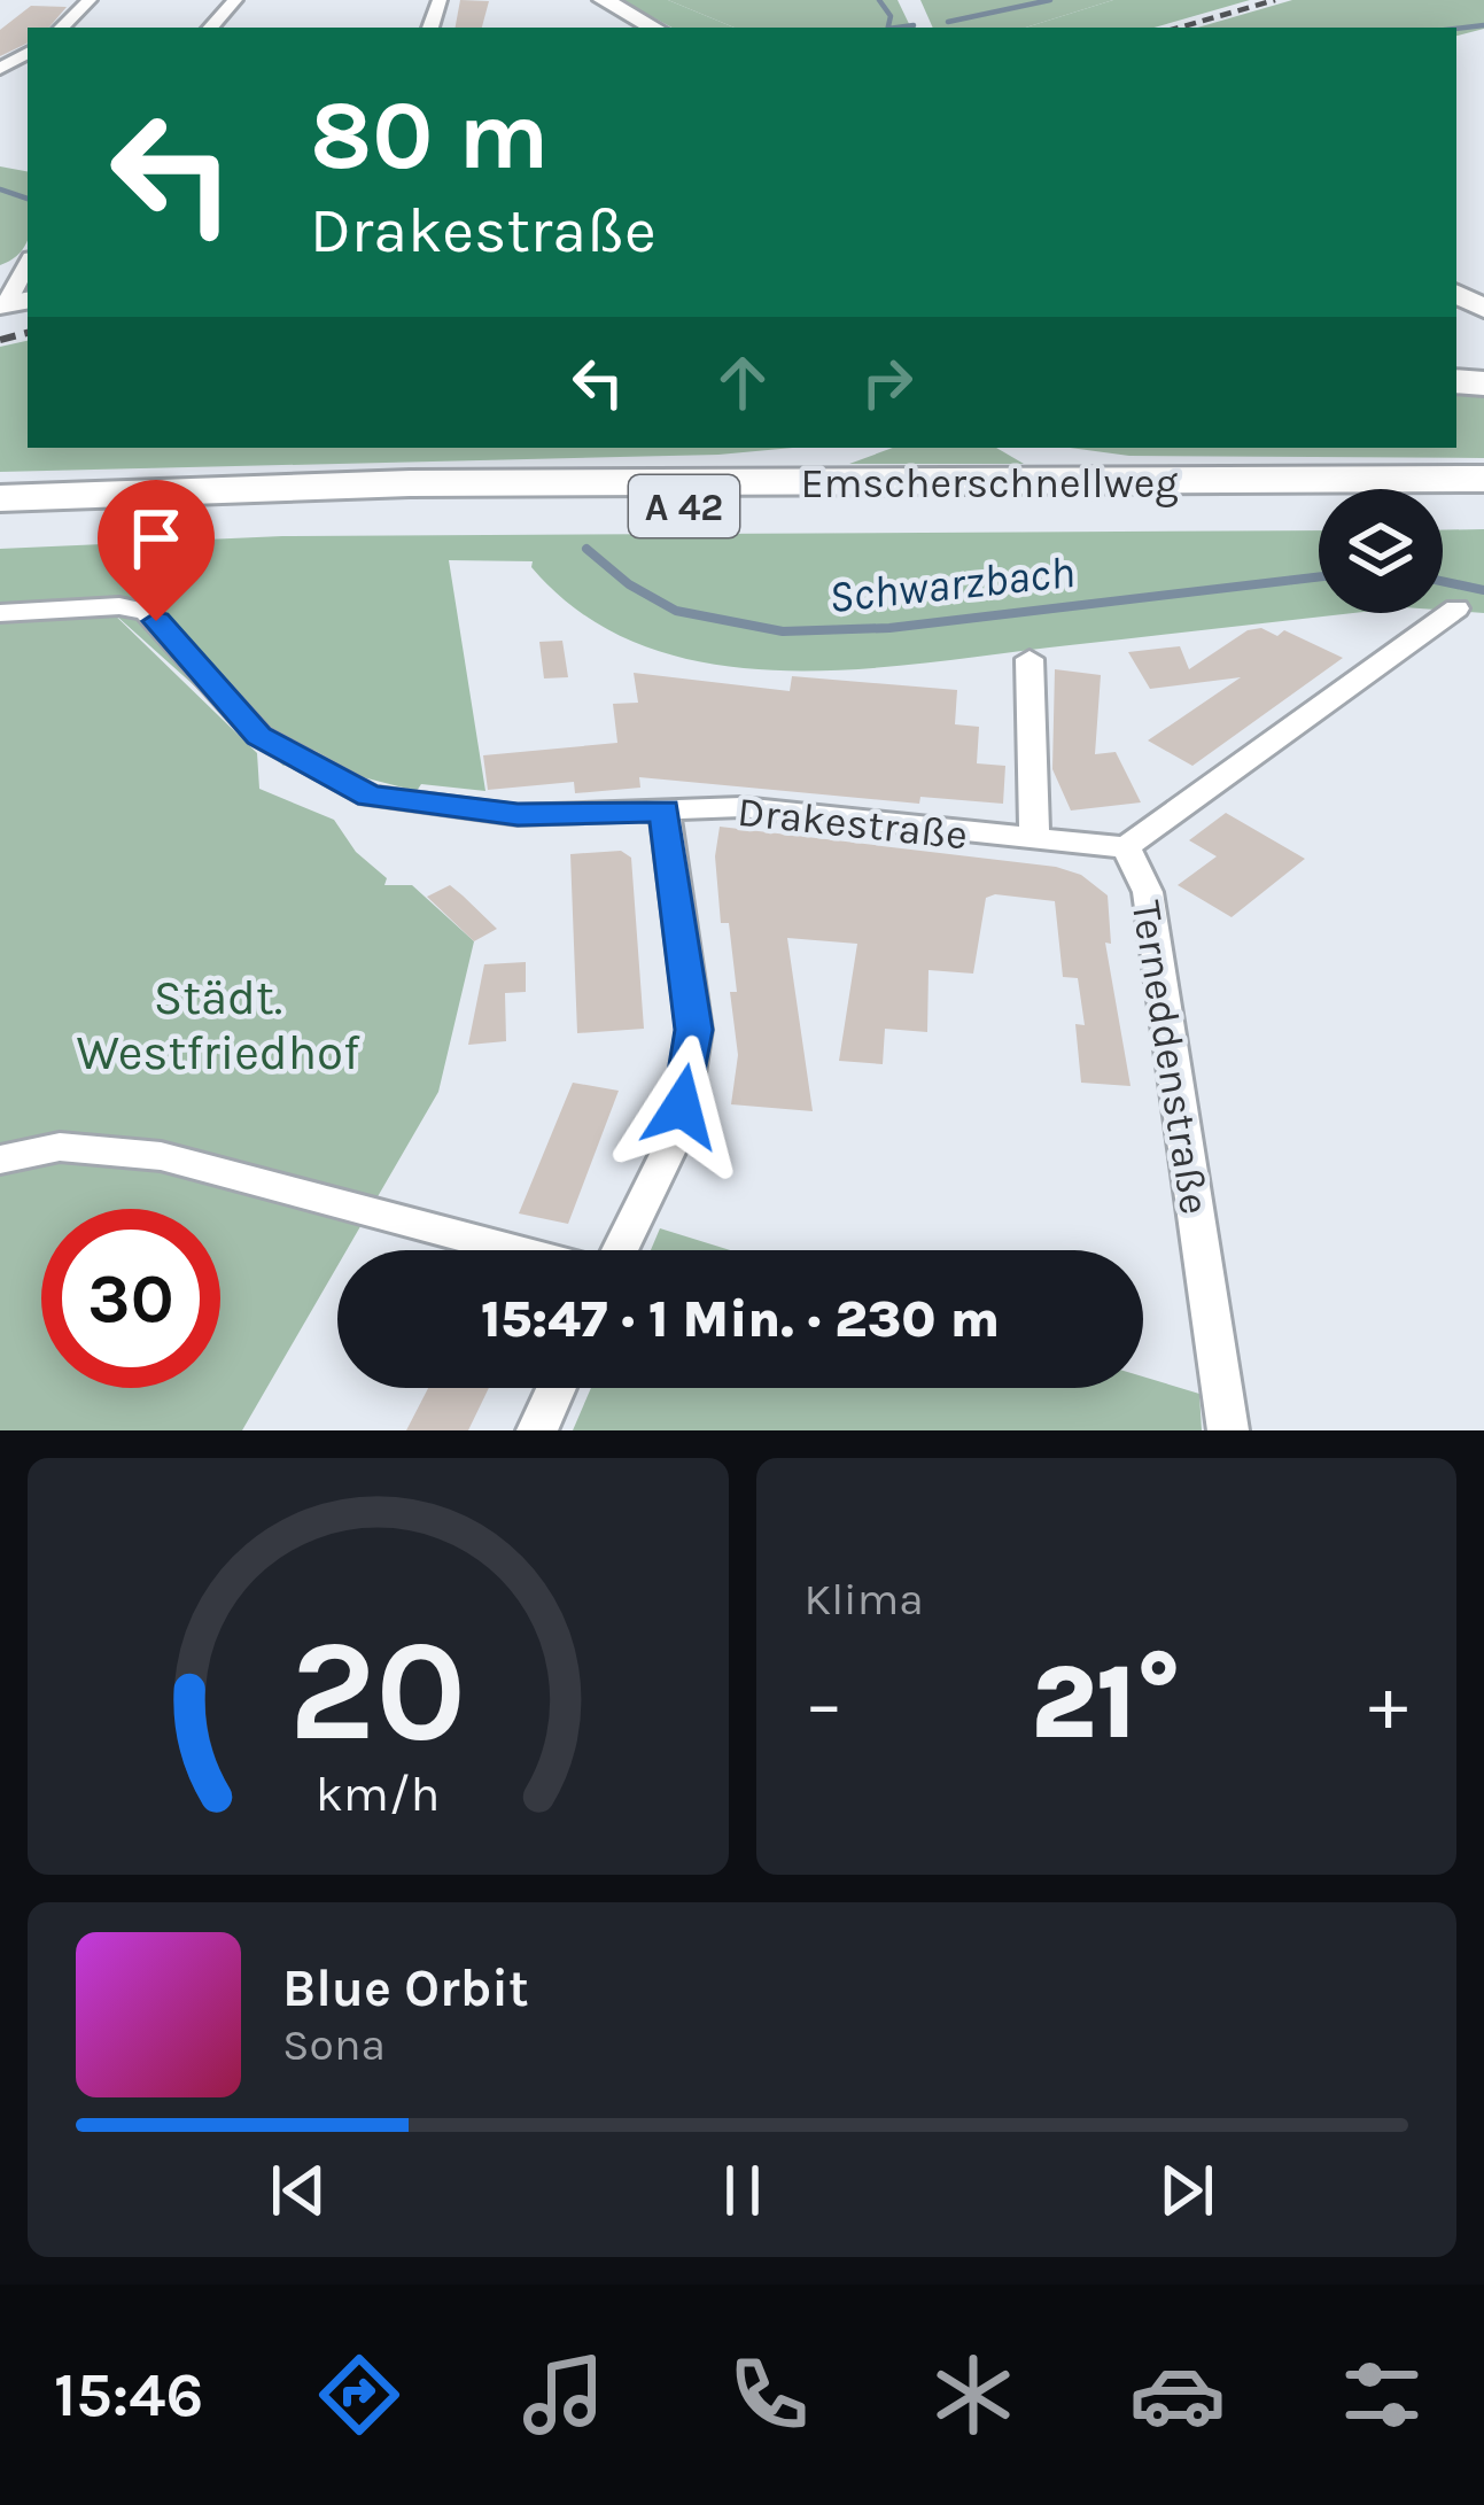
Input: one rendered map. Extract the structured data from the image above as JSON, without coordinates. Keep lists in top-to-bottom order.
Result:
{
  "streets": {
    "highway": ["Emscherschnellweg", "A 42"],
    "street": ["Drakestraße", "Terneddenstraße"]
  },
  "crossings": [
    ["Drakestraße", "Terneddenstraße"]
  ],
  "water": ["Schwarzbach"],
  "parks": ["Städt. Westfriedhof"],
  "page": {
    "turn": ["80 m", "Drakestraße"],
    "limit": "30",
    "trip": "15:47 · 1 Min. · 230 m",
    "tile": "Klima",
    "heat": ["−", "21°", "+"],
    "song": ["Blue Orbit", "Sona"],
    "tabs": "15:46",
    "gauge": ["20", "km/h"]
  }
}
